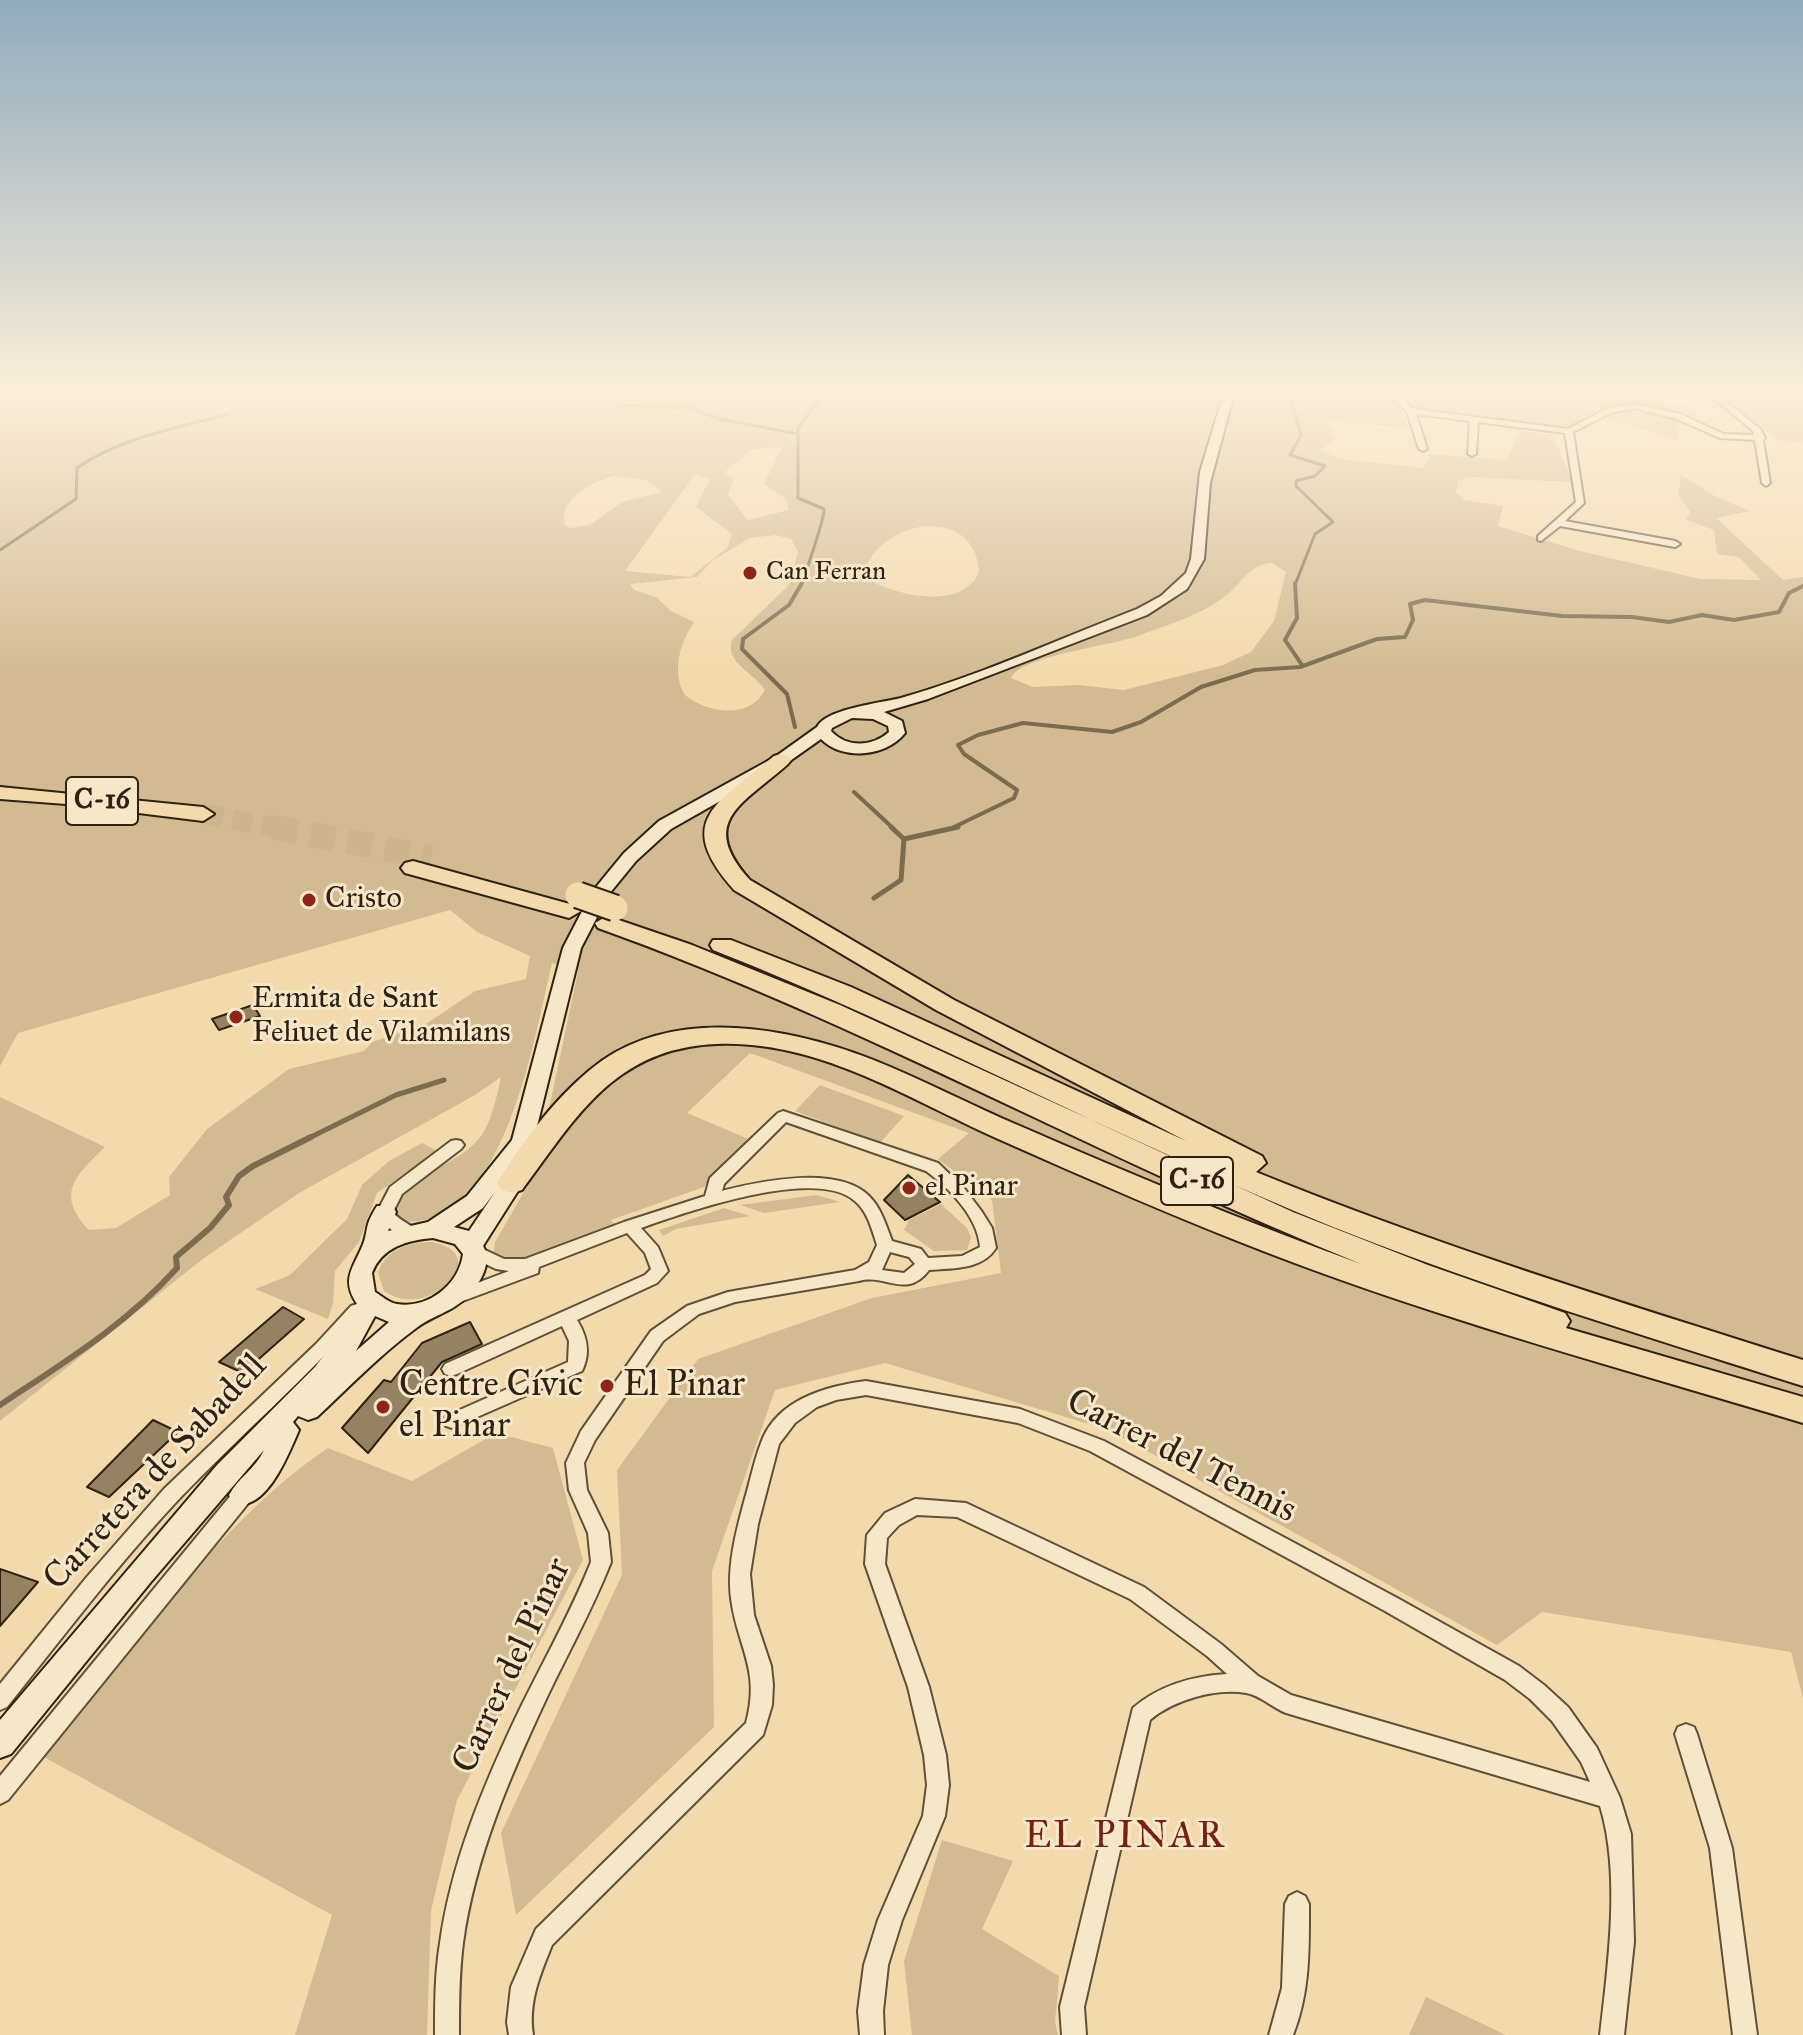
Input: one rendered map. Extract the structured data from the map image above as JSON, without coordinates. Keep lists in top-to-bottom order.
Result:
{
  "streets": {
    "highway": ["C-16"],
    "street": ["Carrer del Tennis", "Carretera de Sabadell", "Carrer del Pinar"]
  },
  "districts": ["EL PINAR"],
  "places": [
    "Can Ferran",
    "Cristo",
    "Ermita de Sant Feliuet de Vilamilans",
    "el Pinar",
    "El Pinar",
    "Centre Cívic el Pinar"
  ]
}
